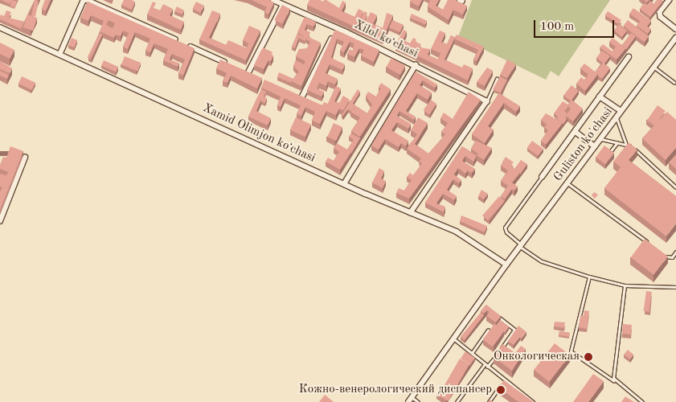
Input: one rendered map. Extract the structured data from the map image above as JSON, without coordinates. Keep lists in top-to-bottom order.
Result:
{
  "streets": {
    "street": ["Xilol koʻchasi", "Xamid Olimjon koʻchasi", "Guliston ko'chasi"]
  },
  "crossings": [
    ["Xamid Olimjon koʻchasi", "Guliston ko'chasi"]
  ],
  "places": ["Онкологическая", "Кожно-венерологический диспансер"],
  "scale_bar": "100 m"
}
